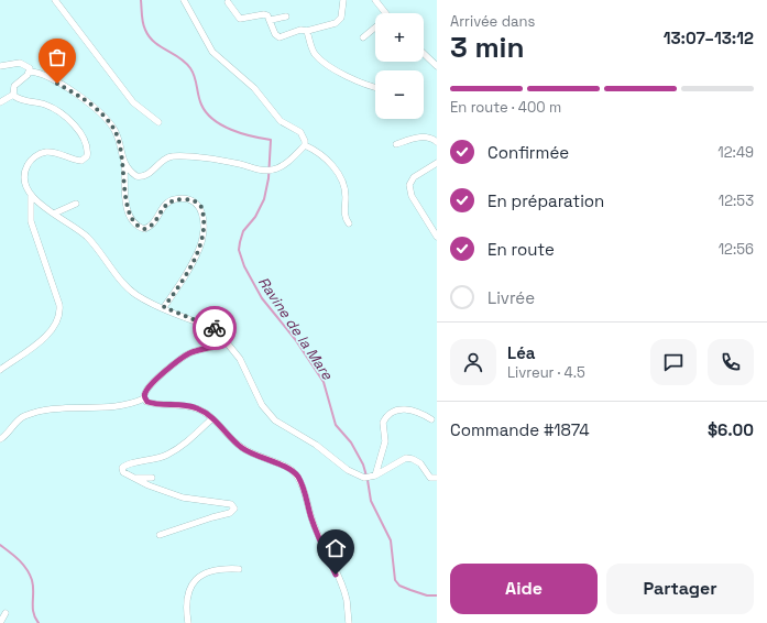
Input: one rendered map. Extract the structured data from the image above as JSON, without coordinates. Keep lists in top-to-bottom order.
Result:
{
  "water": ["Ravine de la Mare"],
  "page": {
    "heading": ["3 min", "Arrivée dans", "13:07–13:12"],
    "panel": [
      "Léa",
      "Livreur · 4.5",
      "Commande #1874",
      "$6.00"
    ],
    "map_buttons": ["+", "−"],
    "bar": "En route · 400 m",
    "list": [
      ["Confirmée", "12:49"],
      ["En préparation", "12:53"],
      ["En route", "12:56"],
      "Livrée"
    ],
    "buttons": ["Aide", "Partager"]
  }
}
